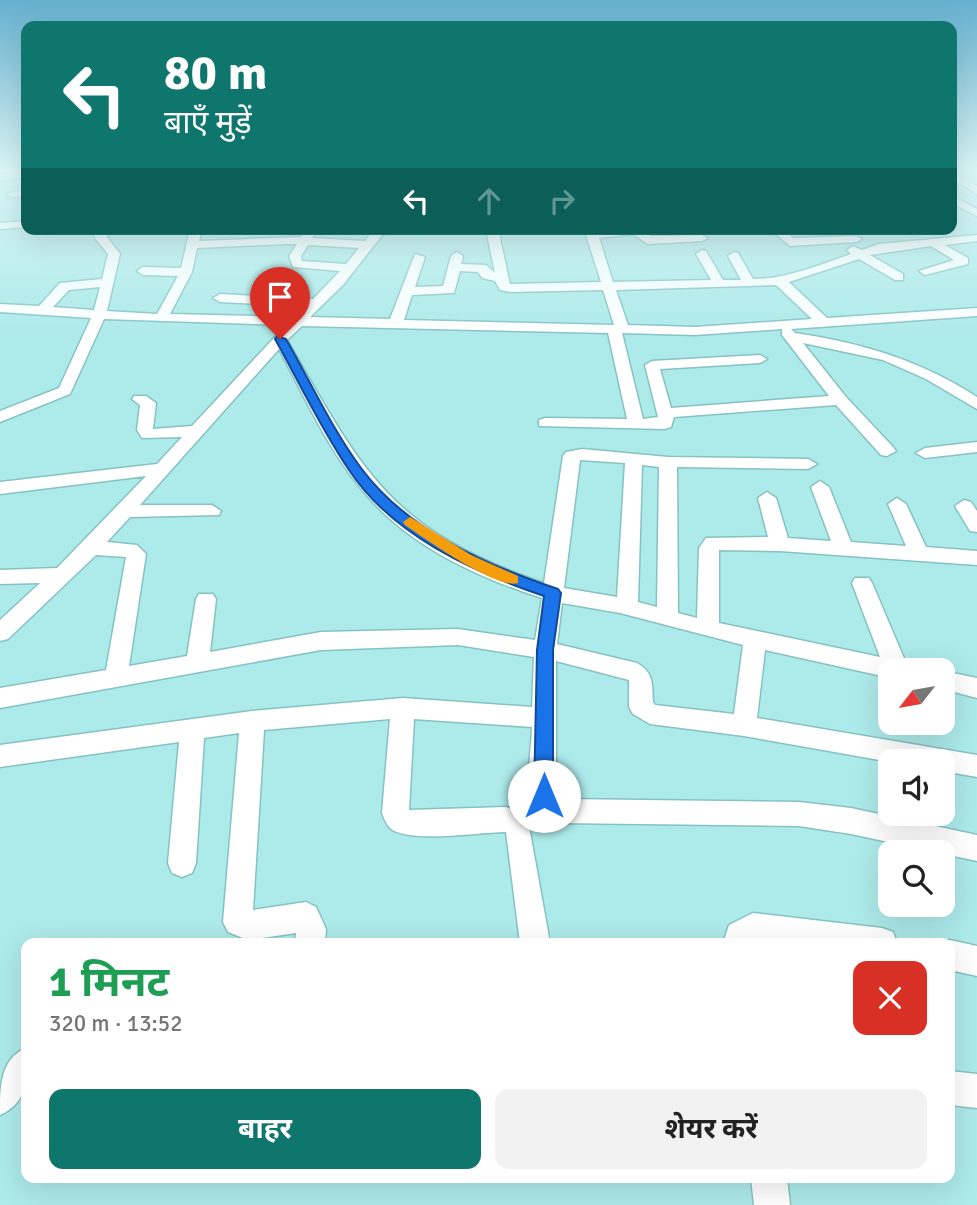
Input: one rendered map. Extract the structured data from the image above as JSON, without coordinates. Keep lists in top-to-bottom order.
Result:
{
  "north": "bottom left",
  "page": {
    "turn": ["80 m", "बाएँ मुड़ें"],
    "heading": ["1 मिनट", "320 m · 13:52"],
    "buttons": ["बाहर", "शेयर करें"]
  }
}
